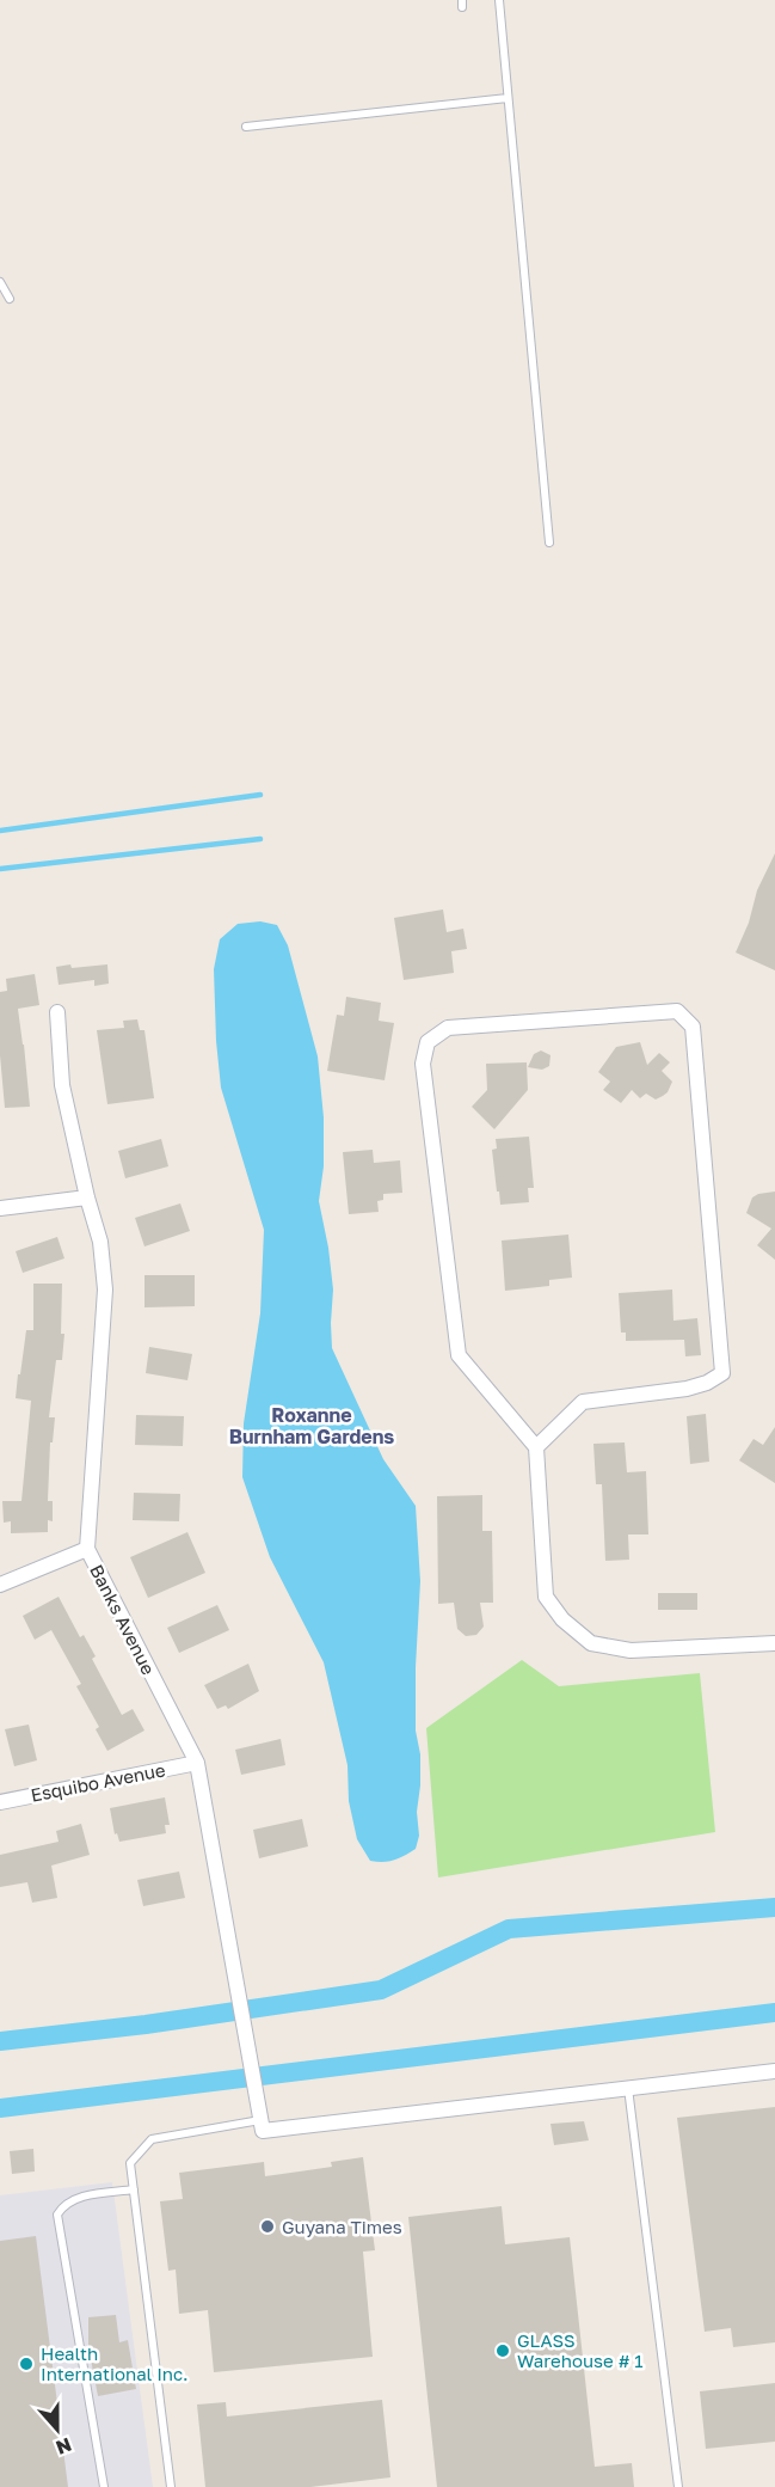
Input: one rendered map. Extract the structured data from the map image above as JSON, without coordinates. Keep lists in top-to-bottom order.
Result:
{
  "streets": {
    "street": ["Banks Avenue", "Esquibo Avenue"]
  },
  "crossings": [
    ["Banks Avenue", "Esquibo Avenue"]
  ],
  "districts": ["Roxanne Burnham Gardens"],
  "places": ["Guyana Times", "GLASS Warehouse # 1", "Health International Inc."],
  "north": "bottom"
}
